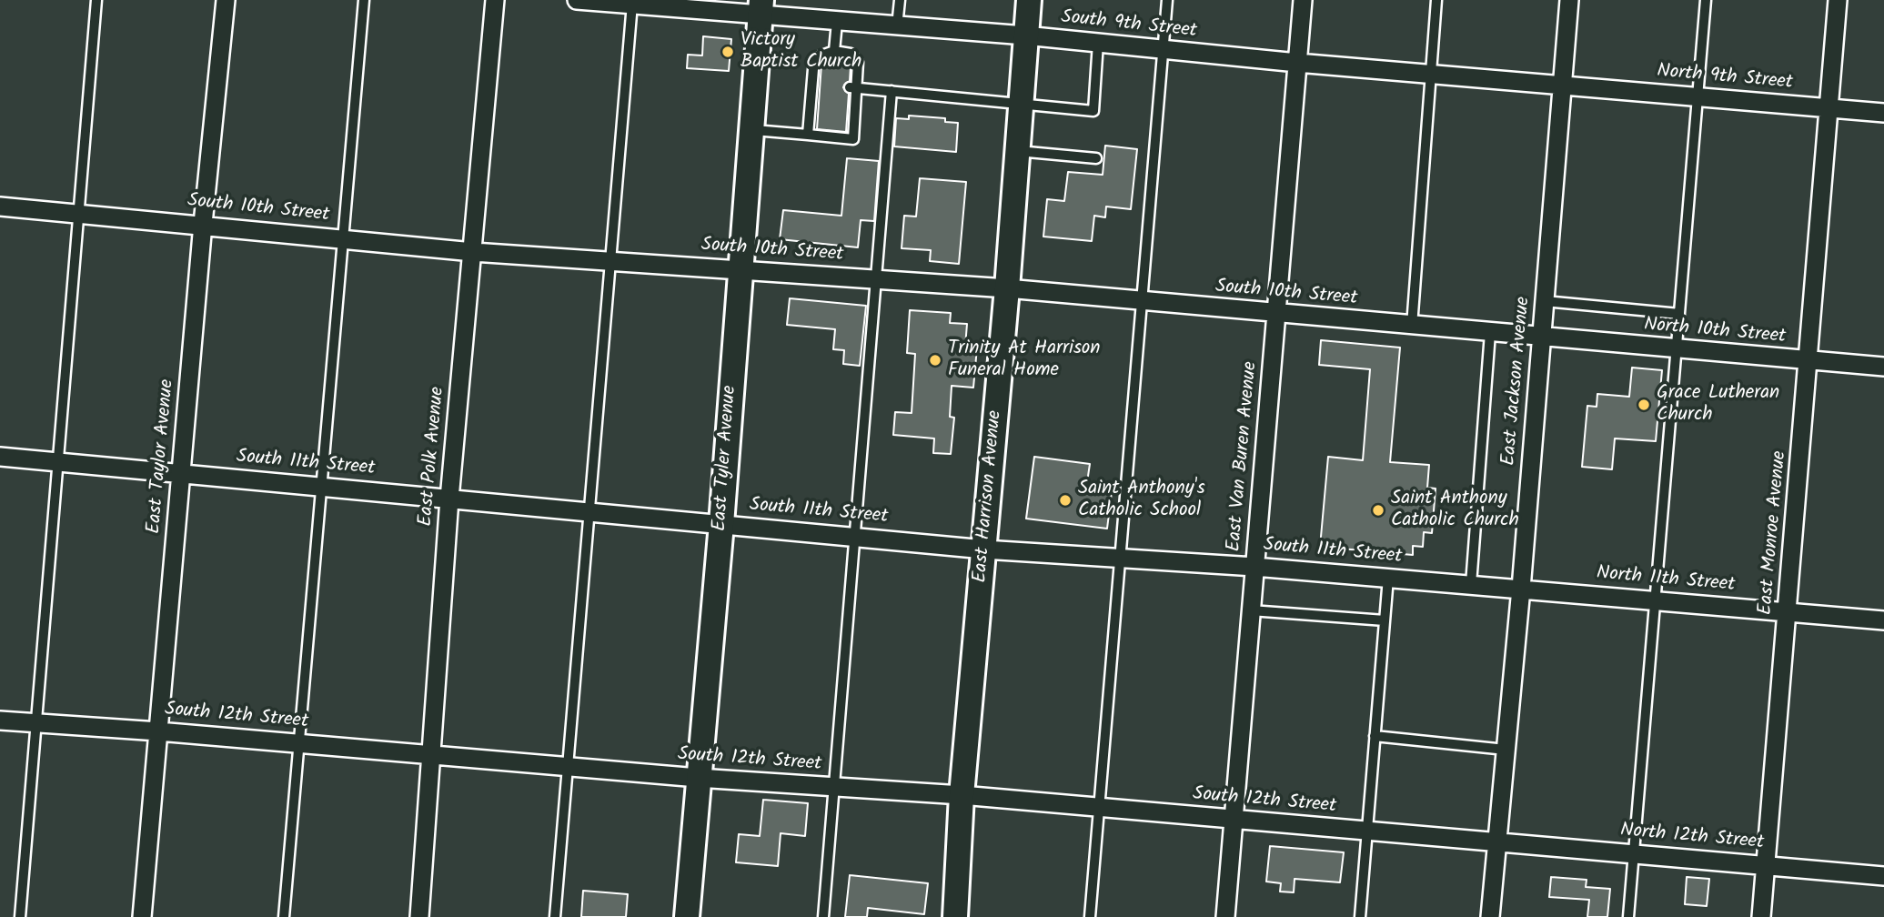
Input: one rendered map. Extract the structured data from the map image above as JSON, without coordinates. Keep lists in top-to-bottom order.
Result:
{
  "streets": {
    "main road": ["East Tyler Avenue", "East Harrison Avenue"],
    "street": [
      "South 9th Street",
      "North 9th Street",
      "South 10th Street",
      "North 10th Street",
      "East Jackson Avenue",
      "East Taylor Avenue",
      "East Polk Avenue",
      "East Van Buren Avenue",
      "South 11th Street",
      "East Monroe Avenue",
      "North 11th Street",
      "South 12th Street",
      "North 12th Street"
    ]
  },
  "crossings": [
    ["South 9th Street", "North 9th Street"],
    ["South 9th Street", "East Jackson Avenue"],
    ["South 9th Street", "East Van Buren Avenue"],
    ["South 9th Street", "East Tyler Avenue"],
    ["South 9th Street", "East Harrison Avenue"],
    ["North 9th Street", "East Jackson Avenue"],
    ["North 9th Street", "East Monroe Avenue"],
    ["South 10th Street", "North 10th Street"],
    ["South 10th Street", "East Jackson Avenue"],
    ["South 10th Street", "East Taylor Avenue"],
    ["South 10th Street", "East Polk Avenue"],
    ["South 10th Street", "East Van Buren Avenue"],
    ["South 10th Street", "East Tyler Avenue"],
    ["South 10th Street", "East Harrison Avenue"],
    ["North 10th Street", "East Jackson Avenue"],
    ["North 10th Street", "East Monroe Avenue"],
    ["East Jackson Avenue", "South 11th Street"],
    ["East Jackson Avenue", "North 11th Street"],
    ["East Jackson Avenue", "South 12th Street"],
    ["East Jackson Avenue", "North 12th Street"],
    ["East Taylor Avenue", "South 11th Street"],
    ["East Taylor Avenue", "South 12th Street"],
    ["East Polk Avenue", "South 11th Street"],
    ["East Polk Avenue", "South 12th Street"],
    ["East Van Buren Avenue", "South 11th Street"],
    ["East Van Buren Avenue", "South 12th Street"],
    ["East Tyler Avenue", "South 11th Street"],
    ["East Tyler Avenue", "South 12th Street"],
    ["South 11th Street", "East Harrison Avenue"],
    ["South 11th Street", "North 11th Street"],
    ["East Harrison Avenue", "South 12th Street"],
    ["East Monroe Avenue", "North 11th Street"],
    ["East Monroe Avenue", "North 12th Street"],
    ["South 12th Street", "North 12th Street"]
  ],
  "places": [
    "Victory Baptist Church",
    "Trinity At Harrison Funeral Home",
    "Grace Lutheran Church",
    "Saint Anthony's Catholic School",
    "Saint Anthony Catholic Church"
  ]
}
